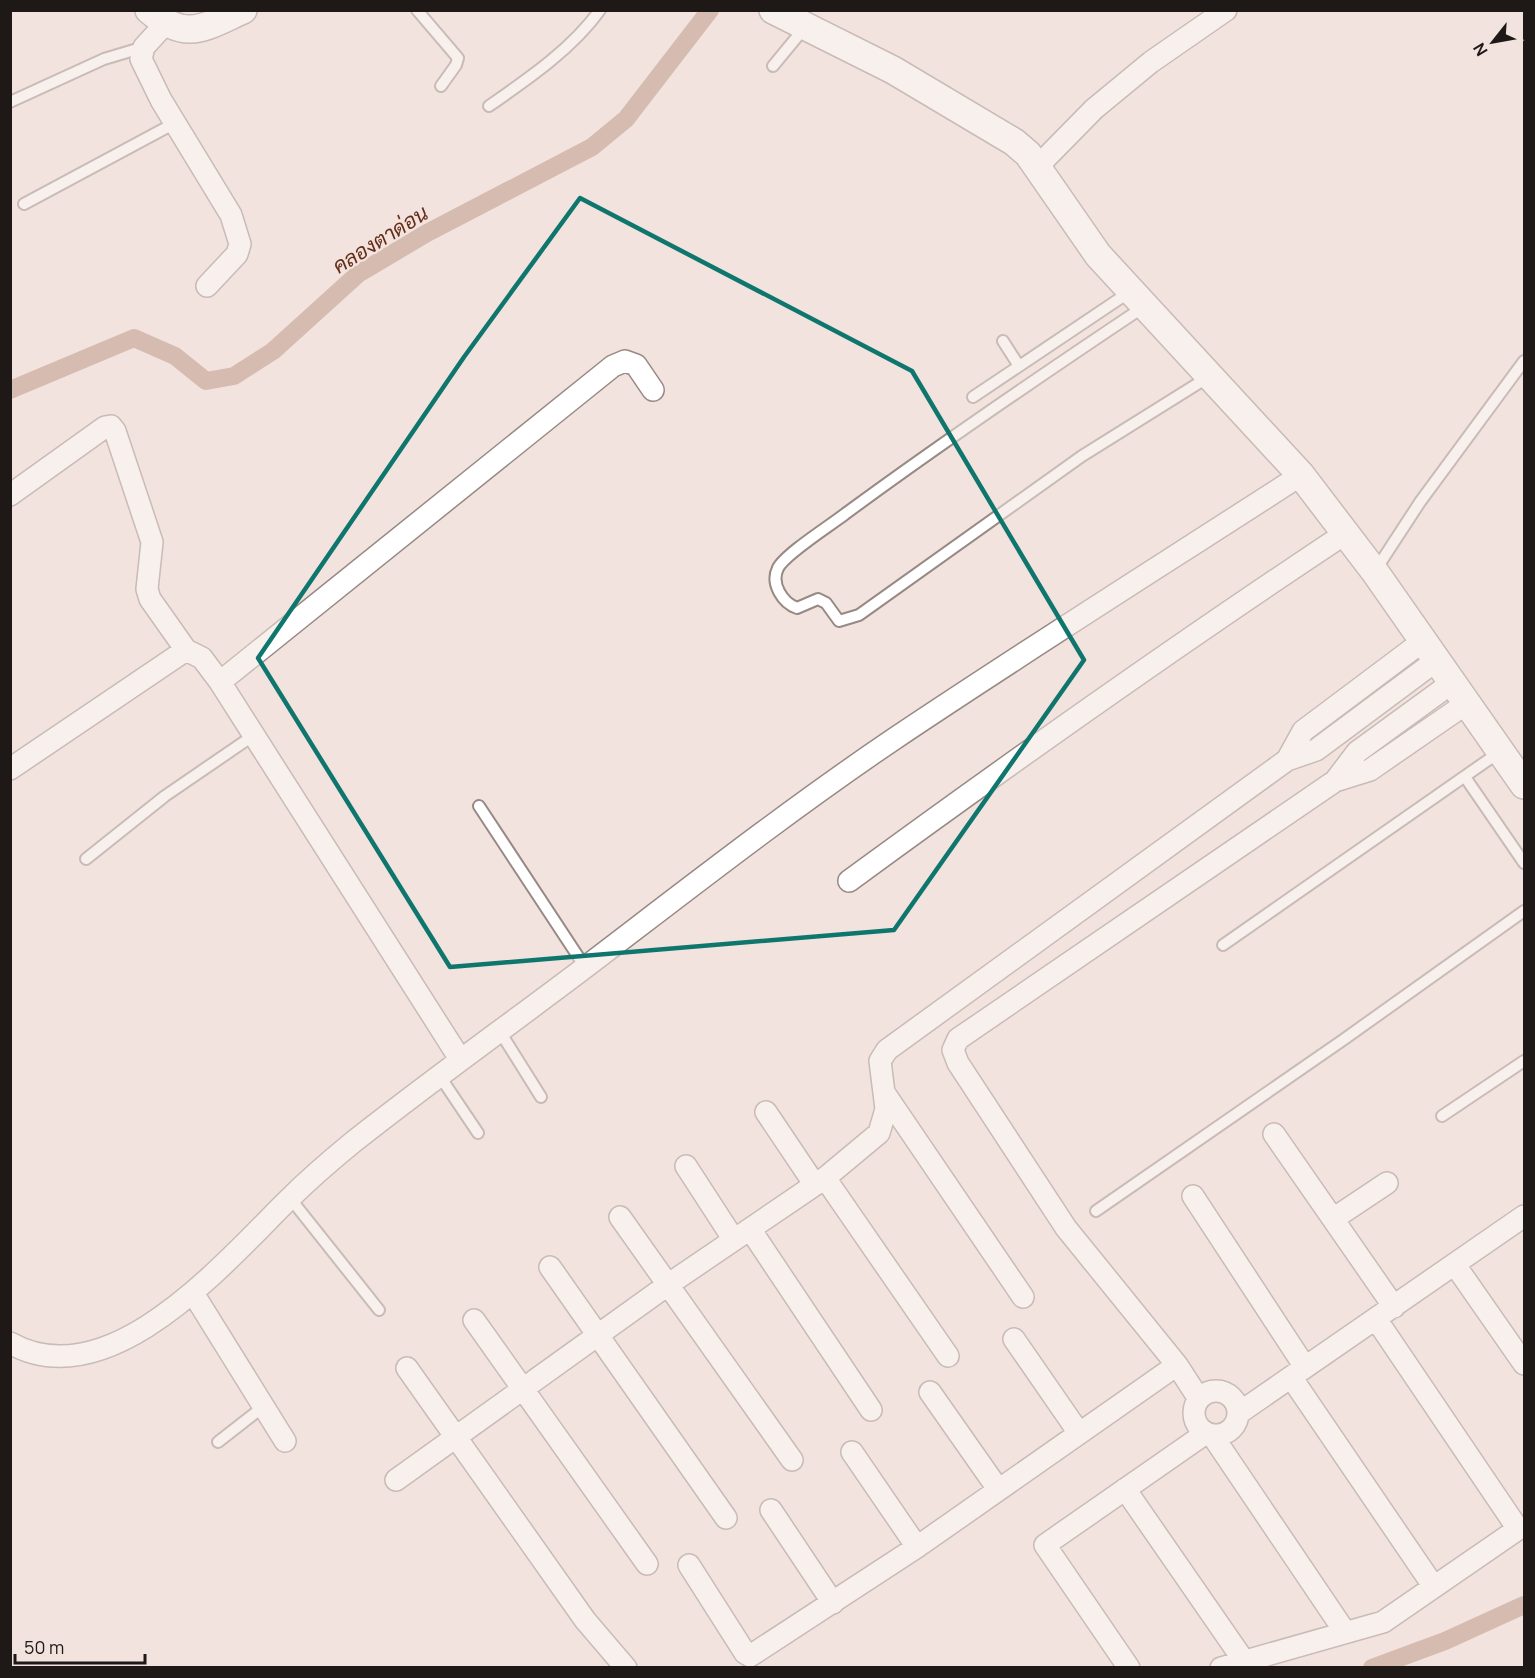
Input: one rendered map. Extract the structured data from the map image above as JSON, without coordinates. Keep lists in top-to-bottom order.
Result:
{
  "water": ["คลองตาด่อน"],
  "scale_bar": "50 m",
  "north": "bottom left"
}
